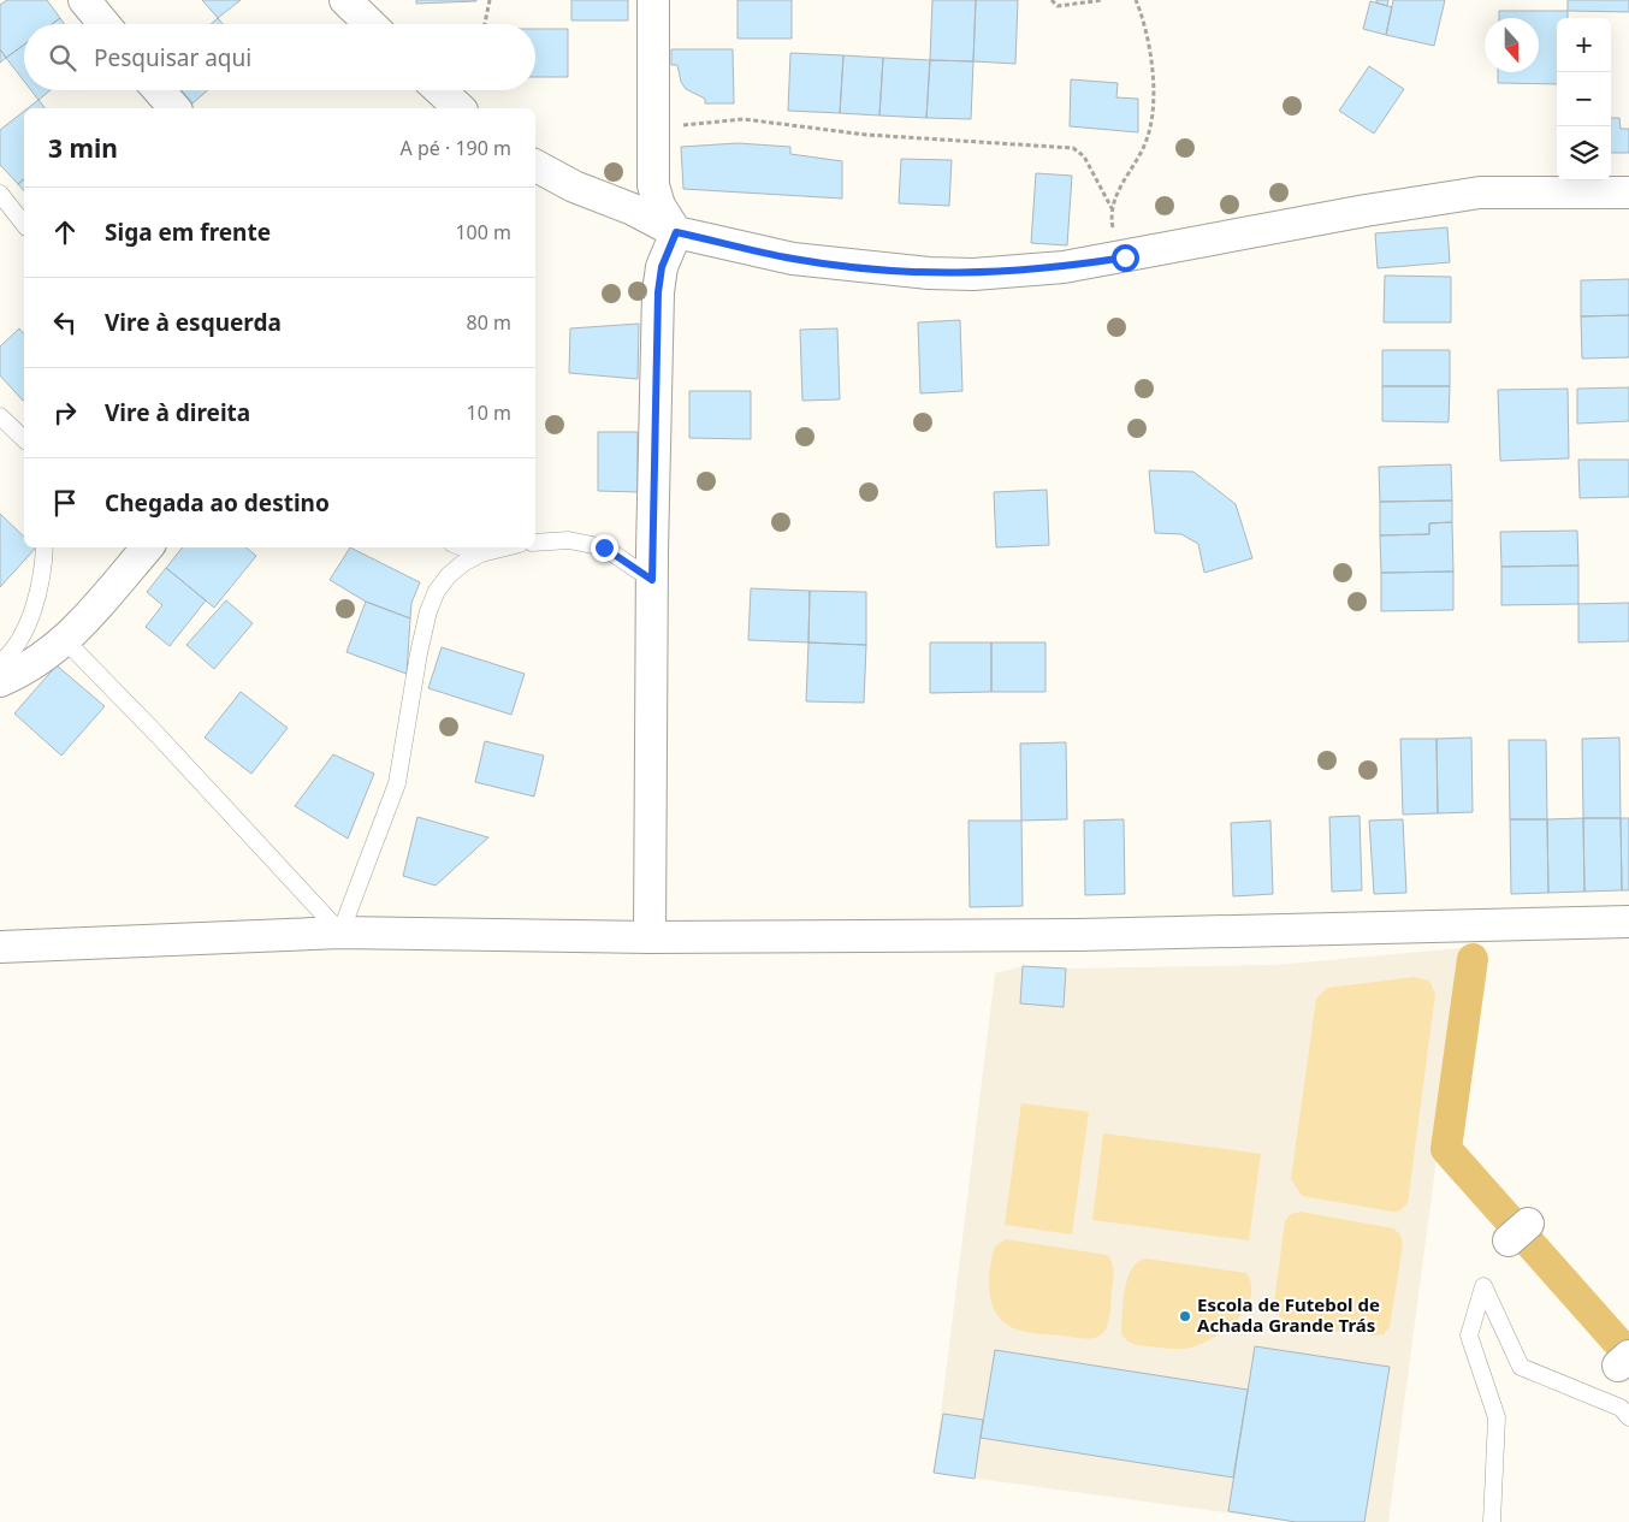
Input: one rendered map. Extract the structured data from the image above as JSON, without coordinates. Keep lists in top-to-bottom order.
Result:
{
  "places": ["Escola de Futebol de Achada Grande Trás"],
  "north": "bottom",
  "page": {
    "map_buttons": ["+", "−"],
    "search": "Pesquisar aqui",
    "heading": ["3 min", "A pé · 190 m"],
    "list": [
      ["Siga em frente", "100 m"],
      ["Vire à esquerda", "80 m"],
      ["Vire à direita", "10 m"],
      "Chegada ao destino"
    ]
  }
}
